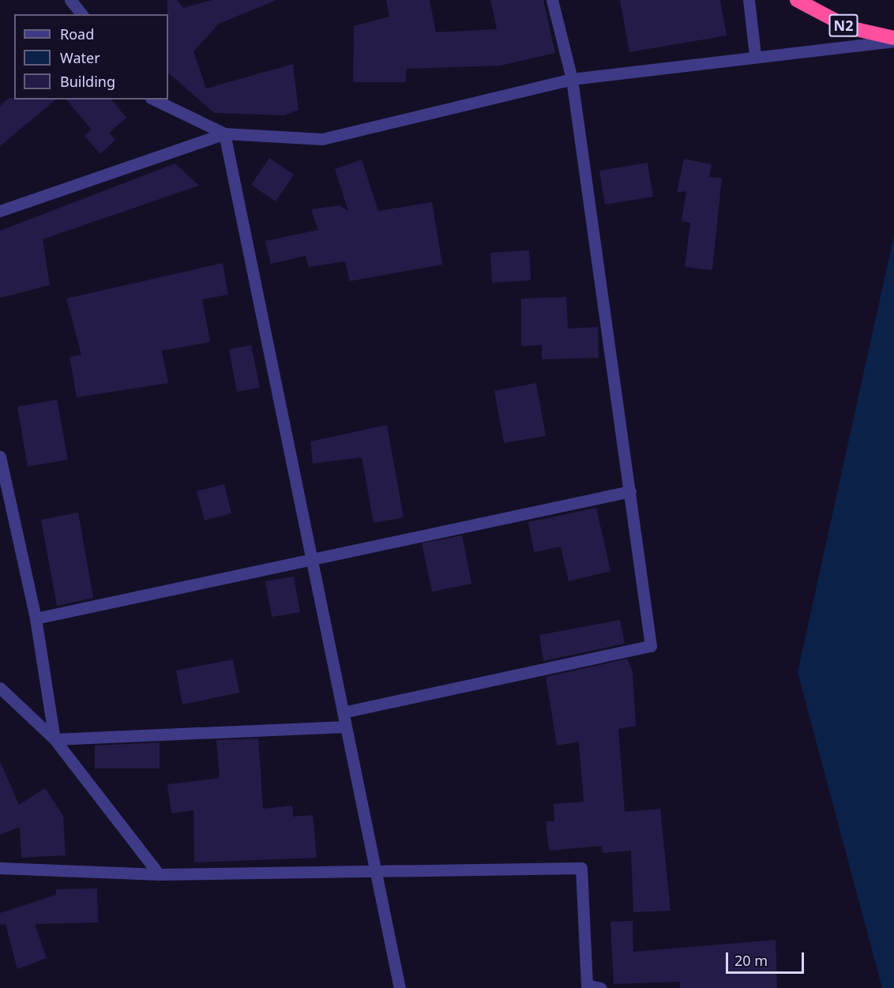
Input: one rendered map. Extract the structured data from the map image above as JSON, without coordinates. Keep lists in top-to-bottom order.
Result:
{
  "streets": {
    "highway": ["N2"]
  },
  "legend": ["Road", "Water", "Building"],
  "scale_bar": "20 m"
}
